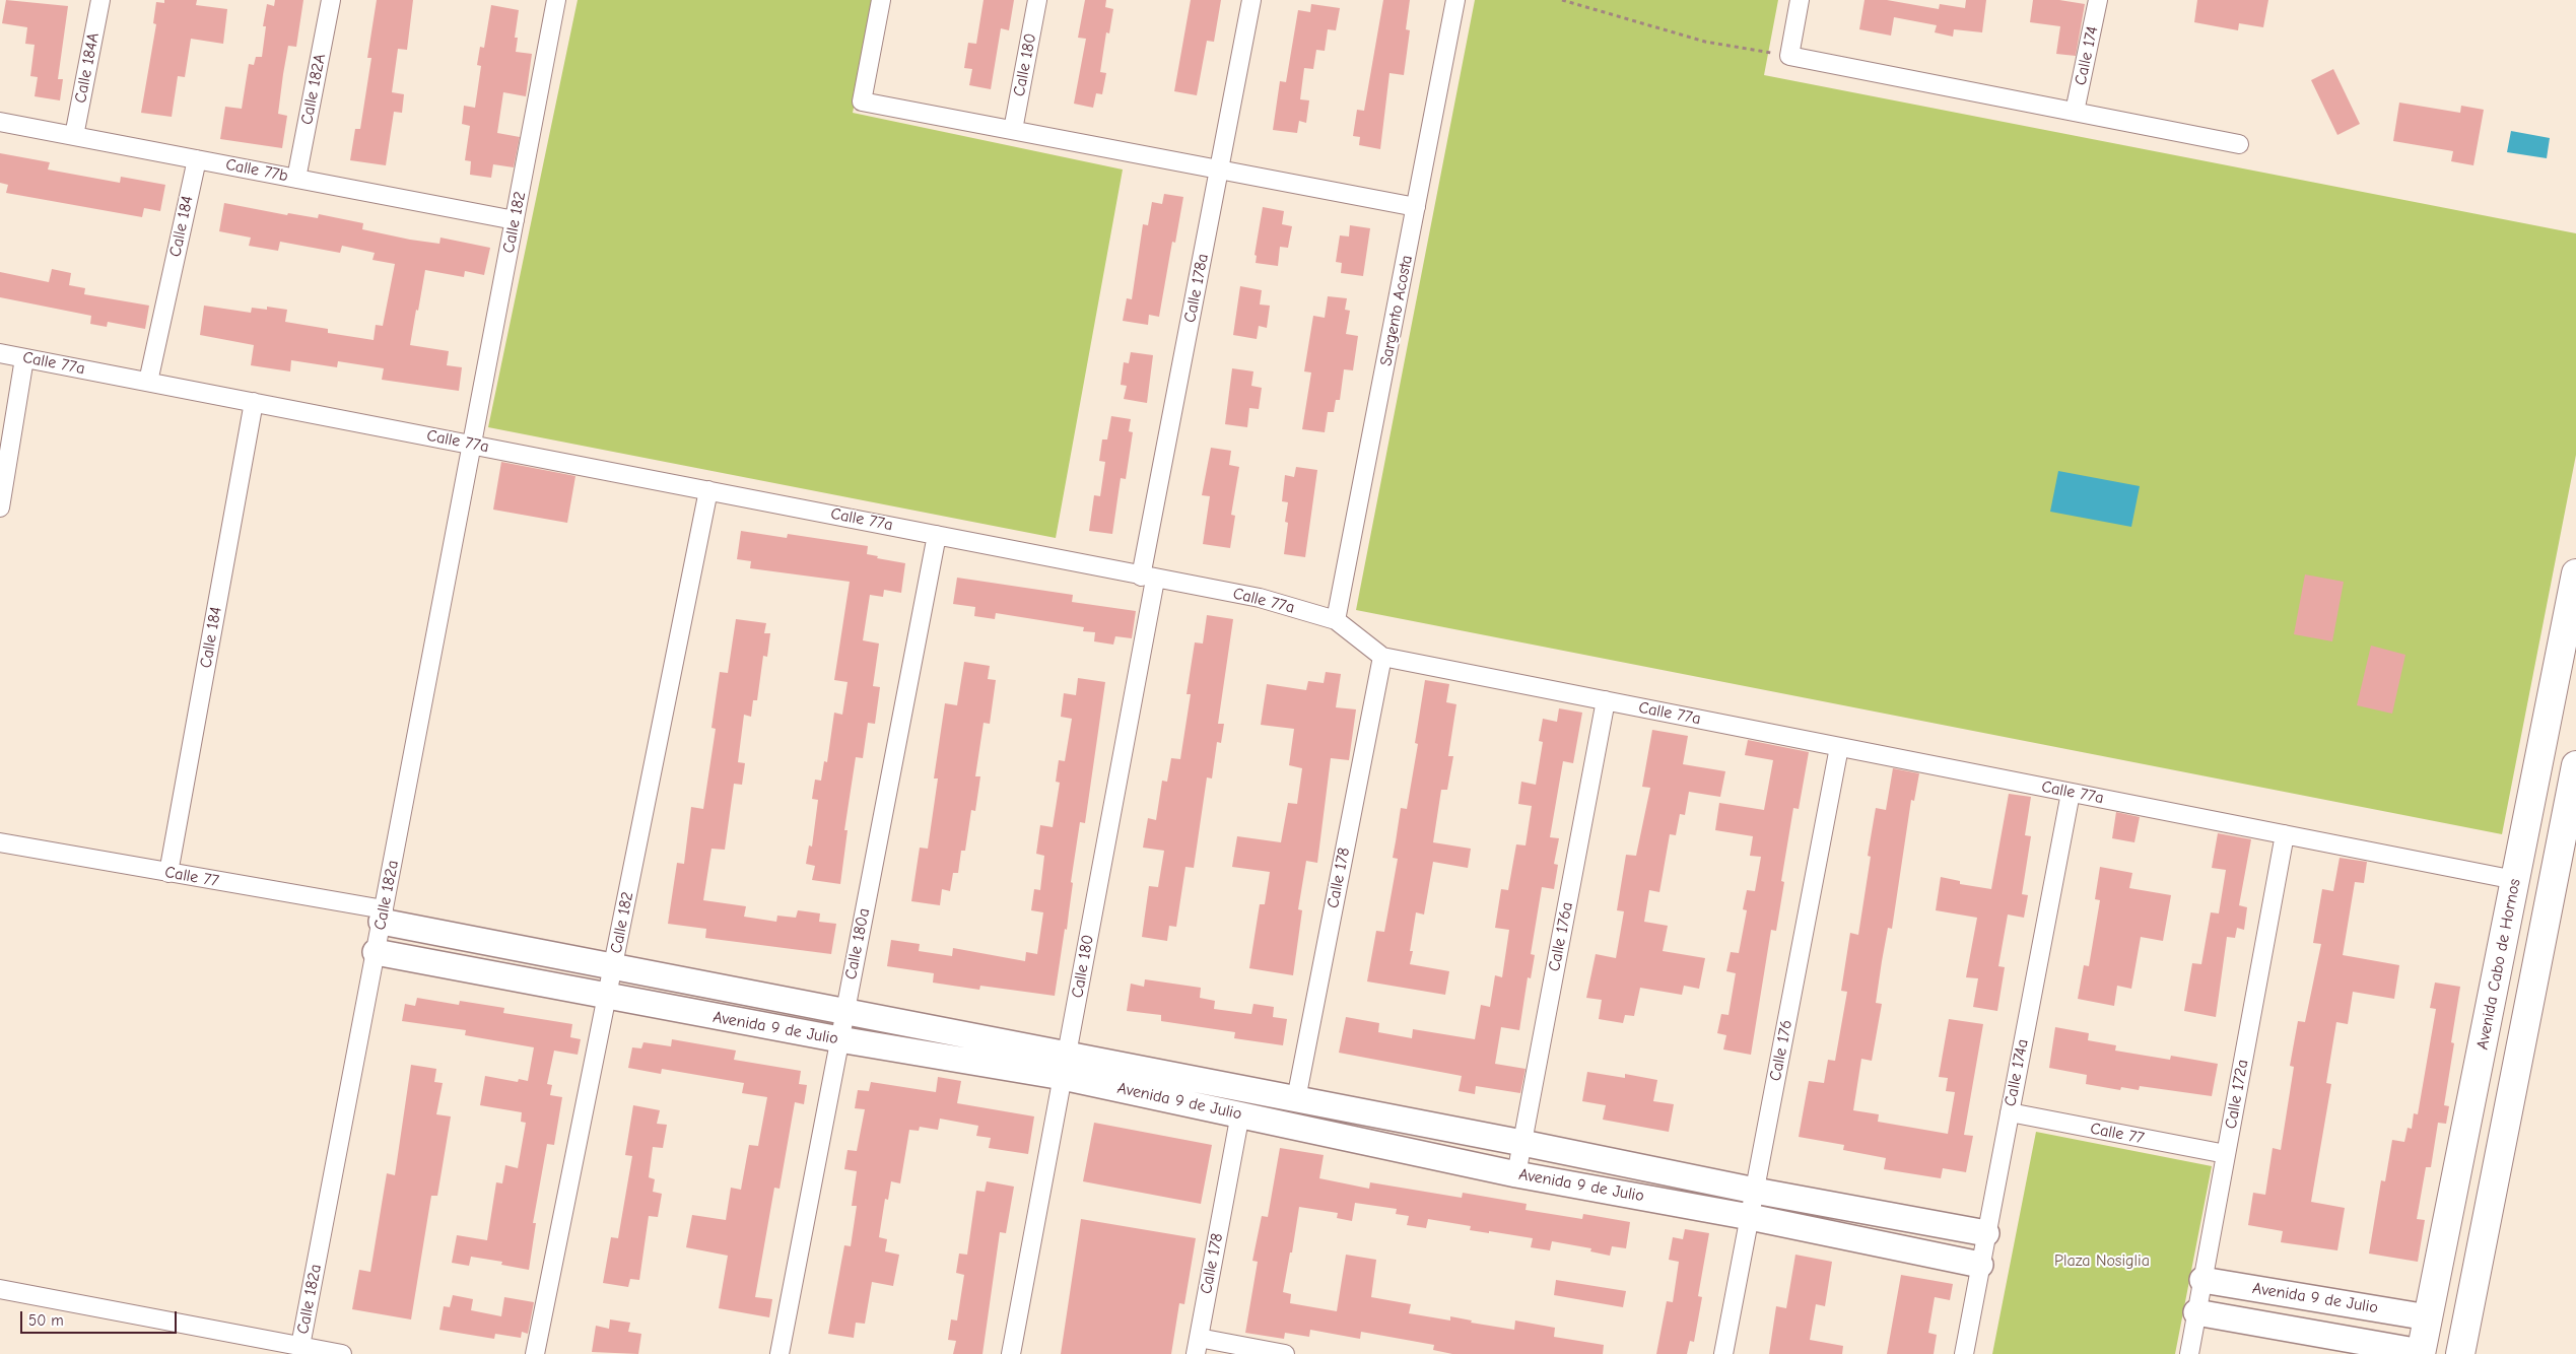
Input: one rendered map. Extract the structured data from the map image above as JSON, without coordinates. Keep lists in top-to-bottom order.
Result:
{
  "streets": {
    "main road": ["Avenida Cabo de Hornos", "Avenida 9 de Julio"],
    "street": [
      "Calle 174",
      "Calle 180",
      "Calle 184A",
      "Calle 182A",
      "Calle 77b",
      "Calle 182",
      "Calle 184",
      "Calle 178a",
      "Sargento Acosta",
      "Calle 77a",
      "Calle 77",
      "Calle 178",
      "Calle 182a",
      "Calle 176a",
      "Calle 180a",
      "Calle 176",
      "Calle 174a",
      "Calle 172a"
    ]
  },
  "crossings": [
    ["Calle 180", "Calle 178a"],
    ["Calle 180", "Calle 77a"],
    ["Calle 180", "Avenida 9 de Julio"],
    ["Calle 184A", "Calle 77b"],
    ["Calle 182A", "Calle 77b"],
    ["Calle 77b", "Calle 182"],
    ["Calle 77b", "Calle 184"],
    ["Calle 182", "Calle 77a"],
    ["Calle 182", "Calle 182a"],
    ["Calle 182", "Avenida 9 de Julio"],
    ["Calle 184", "Calle 77a"],
    ["Calle 184", "Calle 77"],
    ["Calle 178a", "Calle 77a"],
    ["Sargento Acosta", "Calle 77a"],
    ["Calle 77a", "Calle 178"],
    ["Calle 77a", "Calle 182a"],
    ["Calle 77a", "Calle 176a"],
    ["Calle 77a", "Calle 180a"],
    ["Calle 77a", "Avenida Cabo de Hornos"],
    ["Calle 77a", "Calle 176"],
    ["Calle 77a", "Calle 174a"],
    ["Calle 77a", "Calle 172a"],
    ["Calle 77", "Calle 182a"],
    ["Calle 77", "Avenida 9 de Julio"],
    ["Calle 77", "Calle 174a"],
    ["Calle 77", "Calle 172a"],
    ["Calle 178", "Avenida 9 de Julio"],
    ["Calle 182a", "Avenida 9 de Julio"],
    ["Calle 176a", "Avenida 9 de Julio"],
    ["Calle 180a", "Avenida 9 de Julio"],
    ["Avenida Cabo de Hornos", "Avenida 9 de Julio"],
    ["Avenida 9 de Julio", "Calle 176"],
    ["Avenida 9 de Julio", "Calle 174a"],
    ["Avenida 9 de Julio", "Calle 172a"]
  ],
  "parks": ["Plaza Nosiglia"],
  "scale_bar": "50 m"
}
